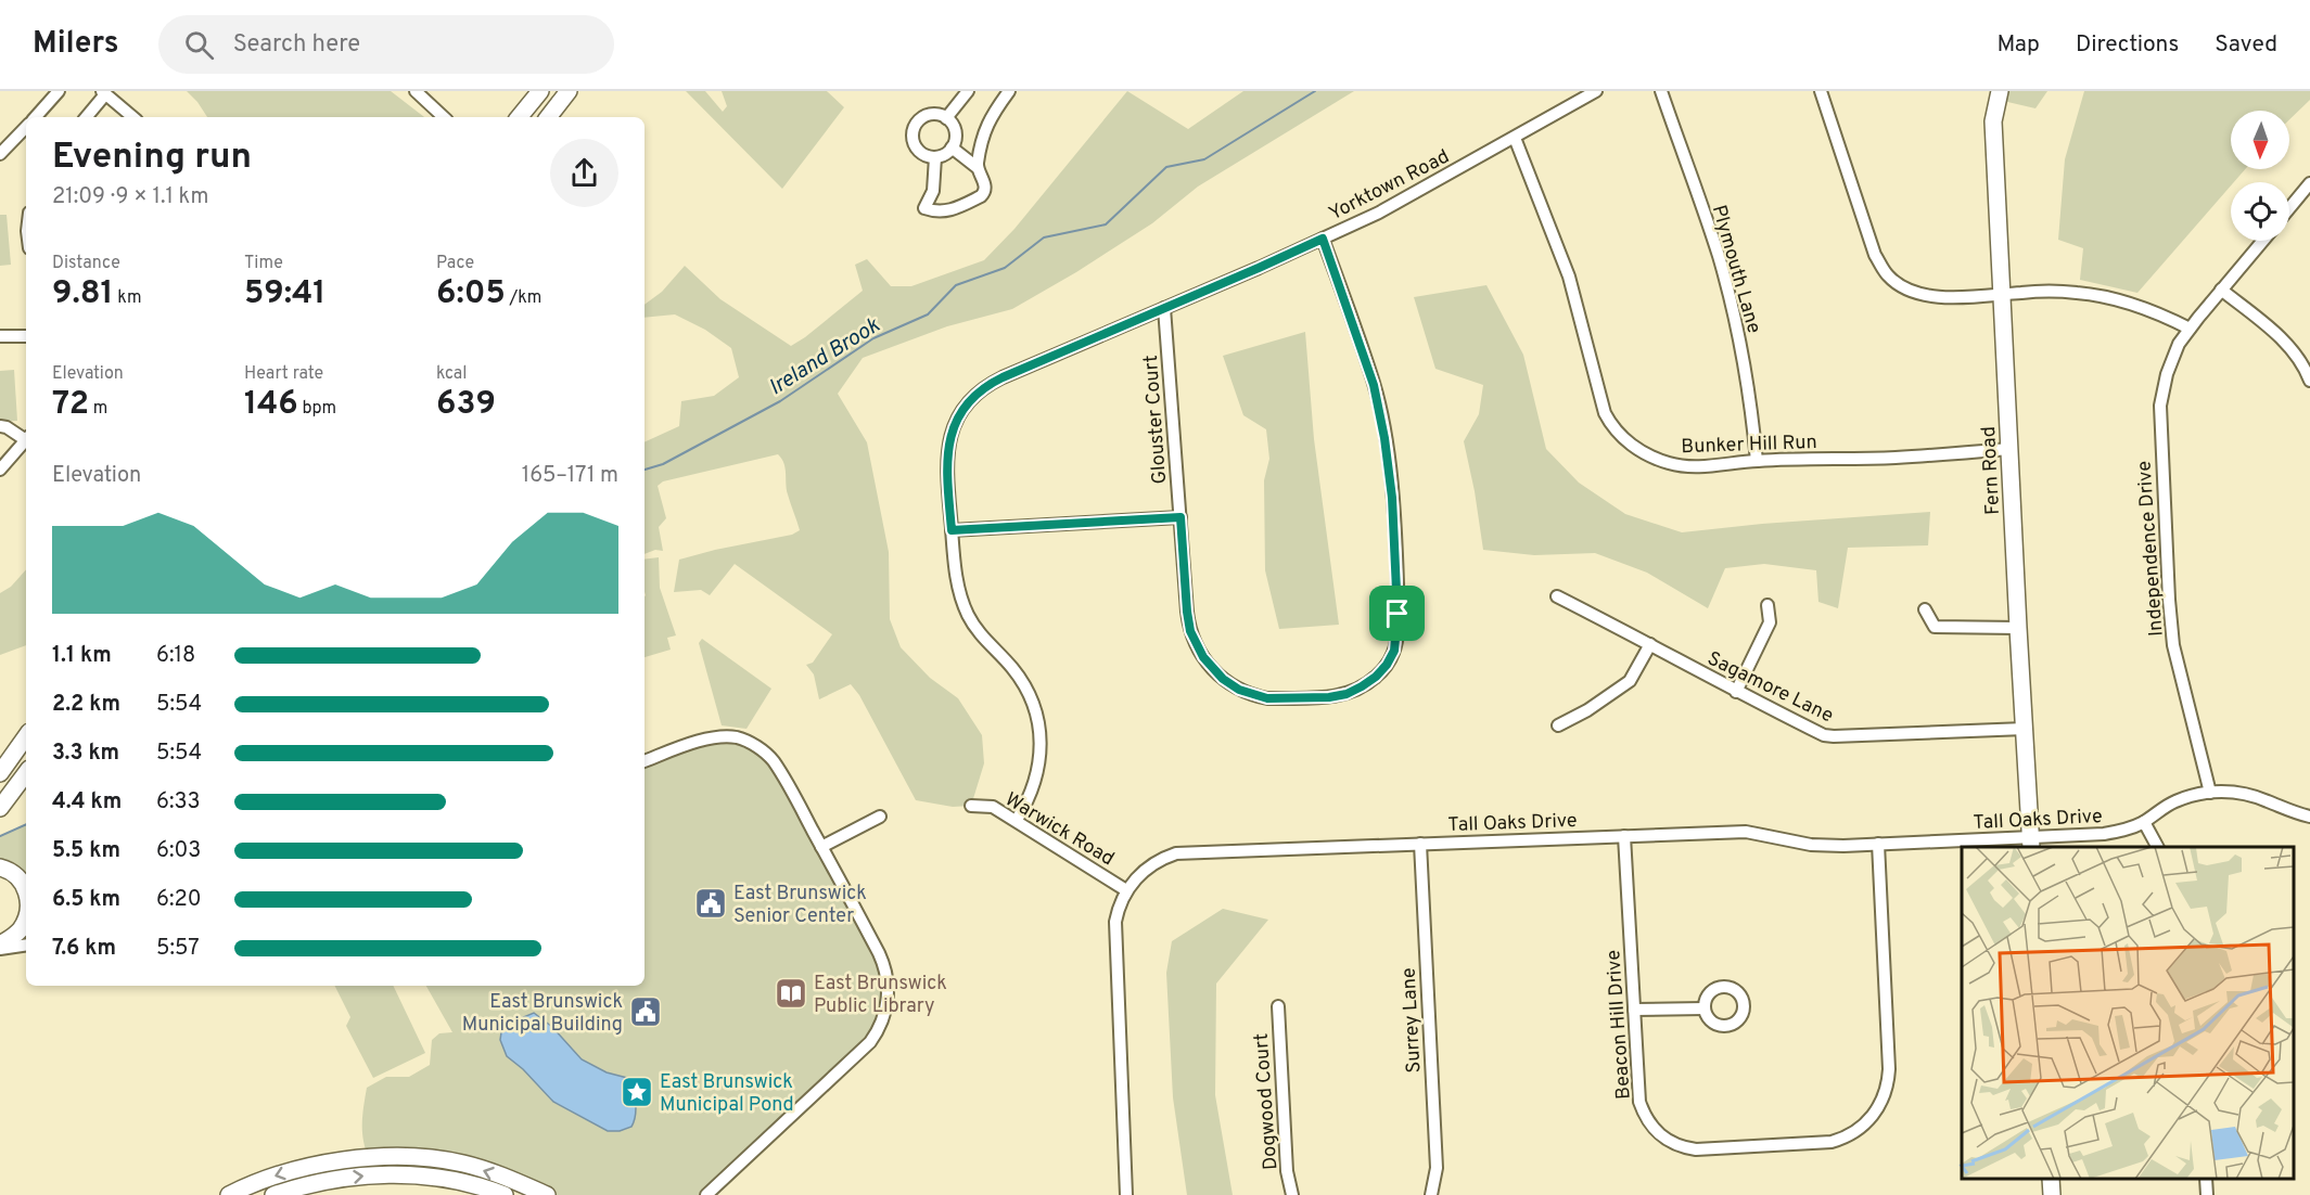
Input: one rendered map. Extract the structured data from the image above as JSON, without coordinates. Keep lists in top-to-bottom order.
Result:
{
  "streets": {
    "main road": ["Fern Road"],
    "street": [
      "Yorktown Road",
      "Plymouth Lane",
      "Glouster Court",
      "Bunker Hill Run",
      "Independence Drive",
      "Sagamore Lane",
      "Tall Oaks Drive",
      "Warwick Road",
      "Surrey Lane",
      "Beacon Hill Drive",
      "Dogwood Court"
    ]
  },
  "crossings": [
    ["Yorktown Road", "Glouster Court"],
    ["Yorktown Road", "Bunker Hill Run"],
    ["Yorktown Road", "Warwick Road"],
    ["Plymouth Lane", "Bunker Hill Run"],
    ["Bunker Hill Run", "Fern Road"],
    ["Fern Road", "Sagamore Lane"],
    ["Fern Road", "Tall Oaks Drive"],
    ["Independence Drive", "Tall Oaks Drive"],
    ["Tall Oaks Drive", "Warwick Road"],
    ["Tall Oaks Drive", "Surrey Lane"],
    ["Tall Oaks Drive", "Beacon Hill Drive"]
  ],
  "water": ["Ireland Brook"],
  "places": {
    "public building": ["East Brunswick Senior Center", "East Brunswick Municipal Building"],
    "library": ["East Brunswick Public Library"],
    "place": ["East Brunswick Municipal Pond"]
  },
  "north": "bottom",
  "page": {
    "header": "Milers",
    "search": "Search here",
    "nav": ["Map", "Directions", "Saved"],
    "heading": ["Evening run", "21:09 · 9 × 1.1 km"],
    "stats": [
      ["Distance", "9.81 km"],
      ["Time", "59:41"],
      ["Pace", "6:05 /km"],
      ["Elevation", "72 m"],
      ["Heart rate", "146 bpm"],
      ["kcal", "639"]
    ],
    "chart": ["Elevation", "165–171 m"],
    "list": [
      {
        "name": "1.1 km",
        "note": "6:18"
      },
      {
        "name": "2.2 km",
        "note": "5:54"
      },
      {
        "name": "3.3 km",
        "note": "5:54"
      },
      {
        "name": "4.4 km",
        "note": "6:33"
      },
      {
        "name": "5.5 km",
        "note": "6:03"
      },
      {
        "name": "6.5 km",
        "note": "6:20"
      },
      {
        "name": "7.6 km",
        "note": "5:57"
      }
    ]
  }
}
